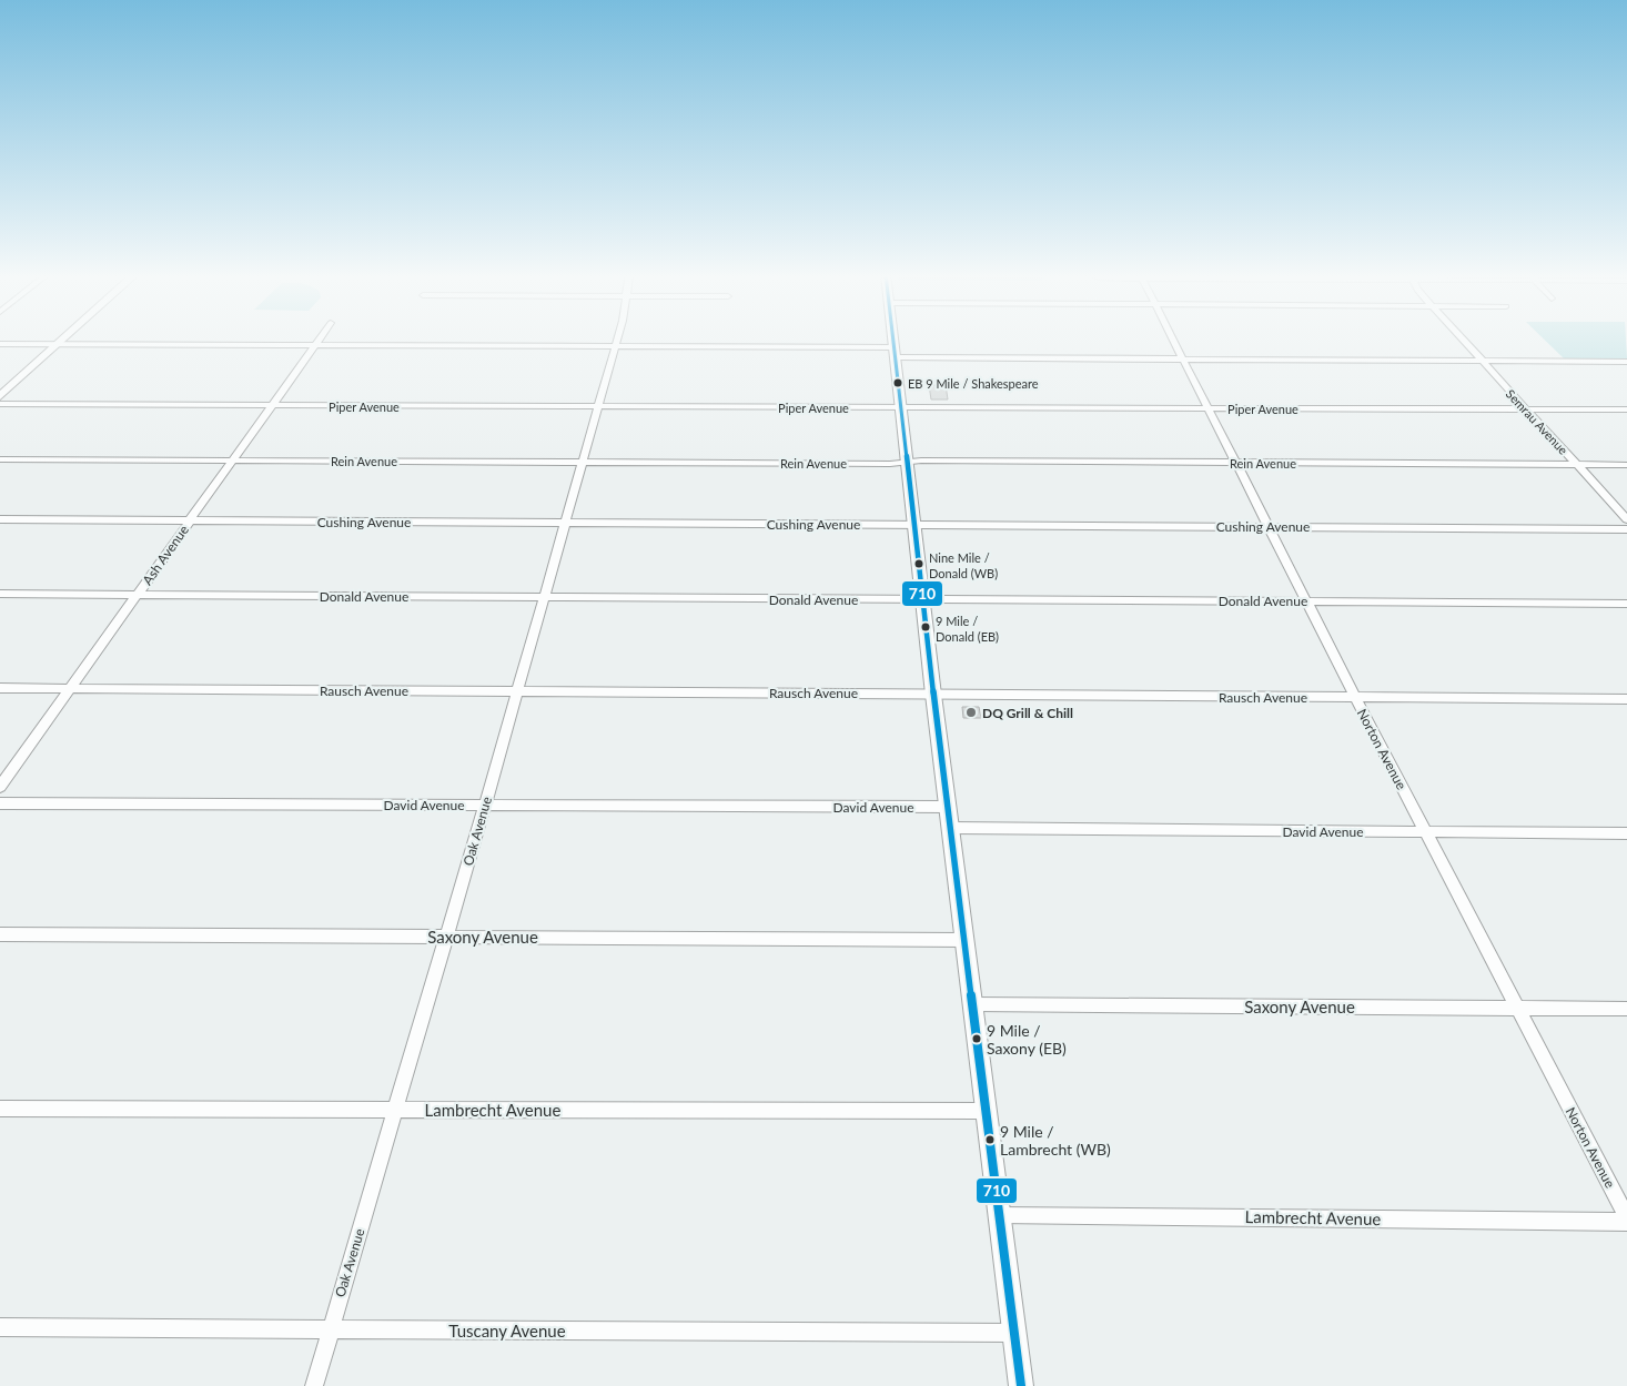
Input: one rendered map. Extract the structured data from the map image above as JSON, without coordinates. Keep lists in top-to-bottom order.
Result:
{
  "streets": {
    "street": [
      "Piper Avenue",
      "Semrau Avenue",
      "Rein Avenue",
      "Cushing Avenue",
      "Ash Avenue",
      "Donald Avenue",
      "Rausch Avenue",
      "Norton Avenue",
      "David Avenue",
      "Oak Avenue",
      "Saxony Avenue",
      "Lambrecht Avenue",
      "Tuscany Avenue"
    ]
  },
  "crossings": [
    ["Piper Avenue", "Semrau Avenue"],
    ["Piper Avenue", "Ash Avenue"],
    ["Piper Avenue", "Norton Avenue"],
    ["Piper Avenue", "Oak Avenue"],
    ["Semrau Avenue", "Rein Avenue"],
    ["Rein Avenue", "Ash Avenue"],
    ["Rein Avenue", "Norton Avenue"],
    ["Rein Avenue", "Oak Avenue"],
    ["Cushing Avenue", "Ash Avenue"],
    ["Cushing Avenue", "Norton Avenue"],
    ["Cushing Avenue", "Oak Avenue"],
    ["Ash Avenue", "Donald Avenue"],
    ["Ash Avenue", "Rausch Avenue"],
    ["Donald Avenue", "Norton Avenue"],
    ["Donald Avenue", "Oak Avenue"],
    ["Rausch Avenue", "Norton Avenue"],
    ["Rausch Avenue", "Oak Avenue"],
    ["Norton Avenue", "David Avenue"],
    ["Norton Avenue", "Saxony Avenue"],
    ["Norton Avenue", "Lambrecht Avenue"],
    ["David Avenue", "Oak Avenue"],
    ["Oak Avenue", "Saxony Avenue"],
    ["Oak Avenue", "Lambrecht Avenue"],
    ["Oak Avenue", "Tuscany Avenue"]
  ],
  "places": [
    "EB 9 Mile / Shakespeare",
    "Nine Mile / Donald (WB)",
    "9 Mile / Donald (EB)",
    "DQ Grill & Chill",
    "9 Mile / Saxony (EB)",
    "9 Mile / Lambrecht (WB)"
  ],
  "lines": ["transit line 710"]
}
